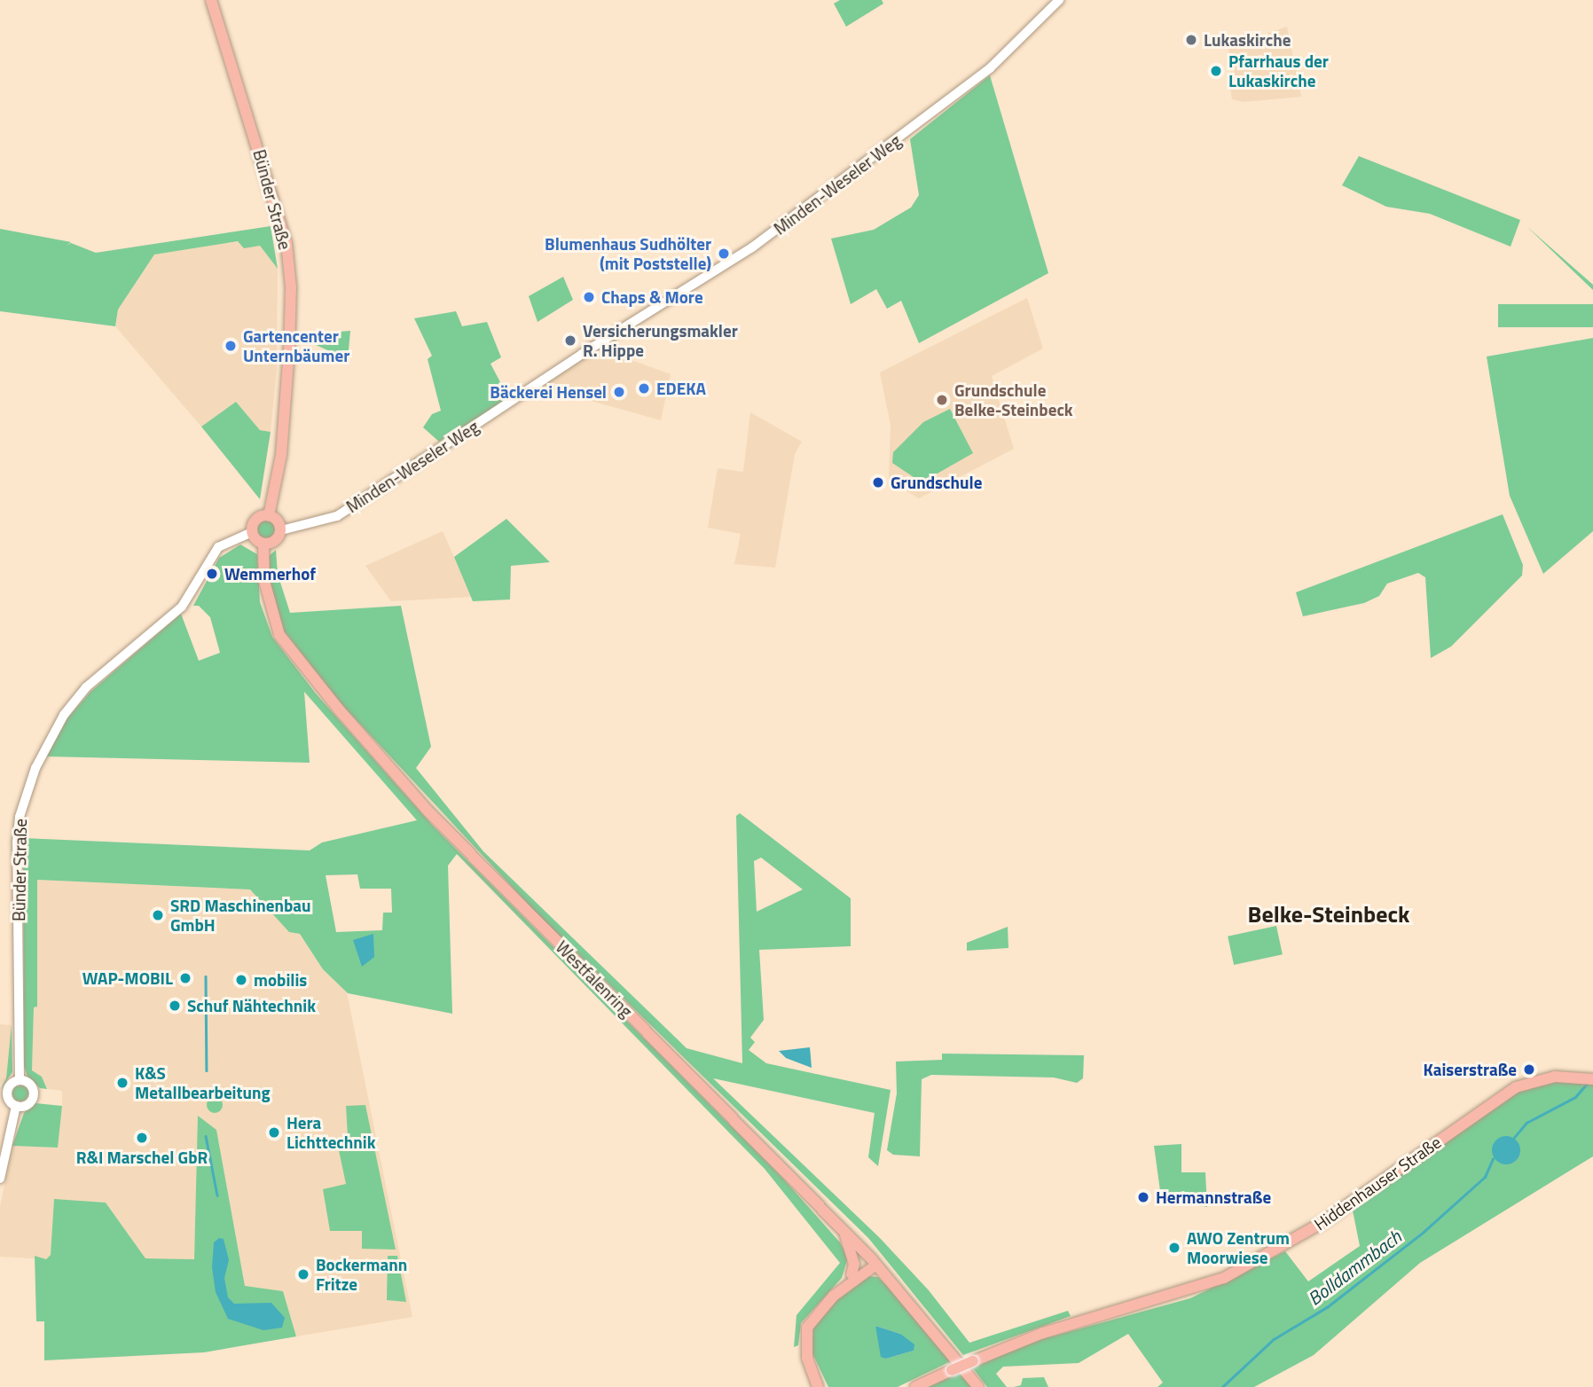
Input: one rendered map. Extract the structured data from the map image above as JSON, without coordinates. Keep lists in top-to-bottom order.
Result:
{
  "streets": {
    "main road": ["Bünder Straße", "Westfalenring", "Hiddenhauser Straße"],
    "street": ["Minden-Weseler Weg"]
  },
  "crossings": [
    ["Minden-Weseler Weg", "Bünder Straße"],
    ["Minden-Weseler Weg", "Westfalenring"],
    ["Bünder Straße", "Westfalenring"]
  ],
  "districts": ["Belke-Steinbeck"],
  "water": ["Bolldammbach"],
  "places": [
    "Lukaskirche",
    "Pfarrhaus der Lukaskirche",
    "Blumenhaus Sudhölter (mit Poststelle)",
    "Chaps & More",
    "Versicherungsmakler R. Hippe",
    "Gartencenter Unternbäumer",
    "EDEKA",
    "Bäckerei Hensel",
    "Grundschule Belke-Steinbeck",
    "Grundschule",
    "Wemmerhof",
    "SRD Maschinenbau GmbH",
    "WAP-MOBIL",
    "mobilis",
    "Schuf Nähtechnik",
    "Kaiserstraße",
    "K&S Metallbearbeitung",
    "Hera Lichttechnik",
    "R&I Marschel GbR",
    "Hermannstraße",
    "AWO Zentrum Moorwiese",
    "Bockermann Fritze"
  ]
}
